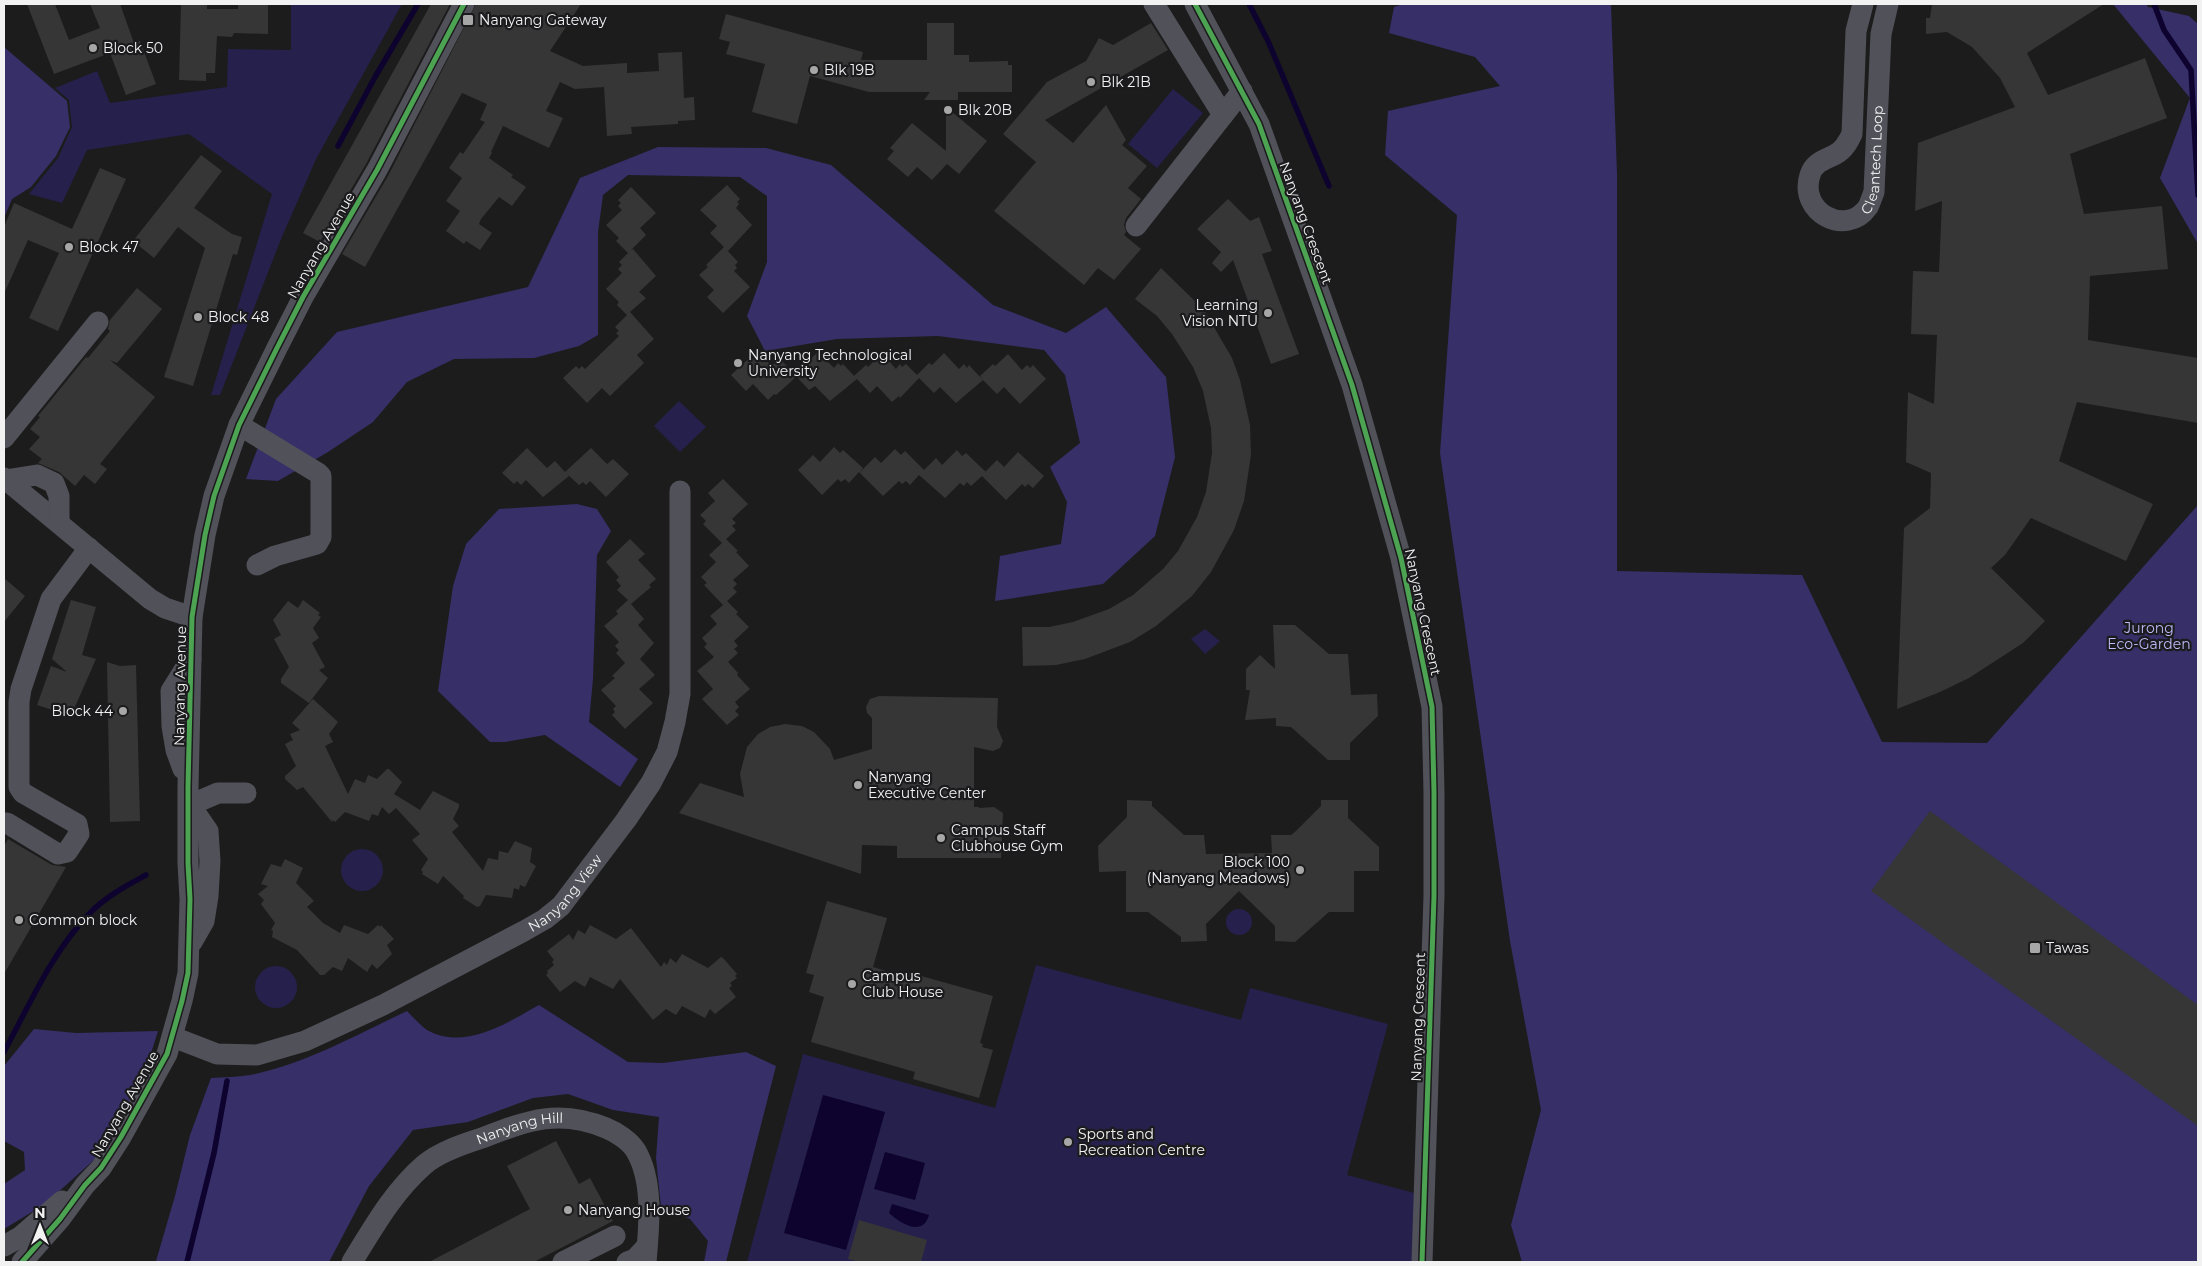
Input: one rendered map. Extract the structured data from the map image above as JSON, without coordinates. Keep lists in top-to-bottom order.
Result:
{
  "streets": {
    "street": [
      "Cleantech Loop",
      "Nanyang Crescent",
      "Nanyang Avenue",
      "Nanyang View",
      "Nanyang Hill"
    ]
  },
  "crossings": [
    ["Nanyang Avenue", "Nanyang View"]
  ],
  "parks": ["Jurong Eco-Garden"],
  "places": {
    "transit": ["Nanyang Gateway", "Tawas"],
    "other": [
      "Block 50",
      "Blk 19B",
      "Blk 21B",
      "Blk 20B",
      "Block 47",
      "Learning Vision NTU",
      "Block 48",
      "Nanyang Technological University",
      "Block 44",
      "Nanyang Executive Center",
      "Campus Staff Clubhouse Gym",
      "Block 100 (Nanyang Meadows)",
      "Common block",
      "Campus Club House",
      "Sports and Recreation Centre",
      "Nanyang House"
    ]
  },
  "north": "top"
}
